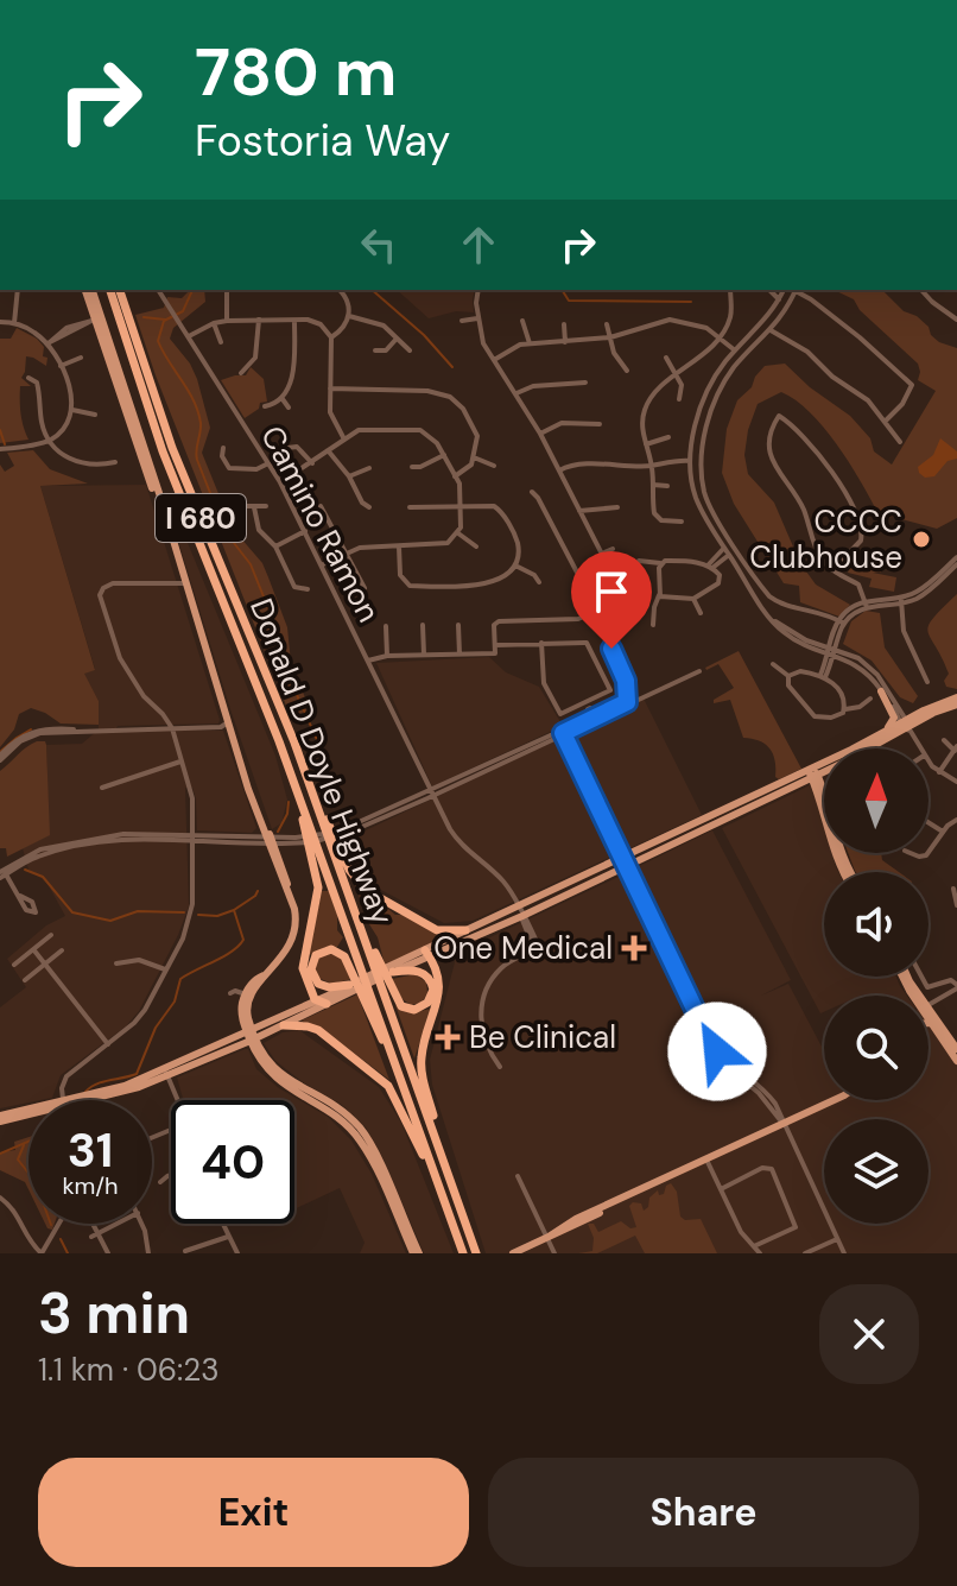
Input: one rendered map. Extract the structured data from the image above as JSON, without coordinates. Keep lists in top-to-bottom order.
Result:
{
  "streets": {
    "highway": ["I 680", "Donald D Doyle Highway"],
    "street": ["Camino Ramon"]
  },
  "places": {
    "other": ["CCCC Clubhouse"],
    "health": ["One Medical", "Be Clinical"]
  },
  "north": "top",
  "page": {
    "turn": ["780 m", "Fostoria Way"],
    "speed": "31 km/h",
    "limit": "40",
    "heading": ["3 min", "1.1 km · 06:23"],
    "buttons": ["Exit", "Share"]
  }
}
